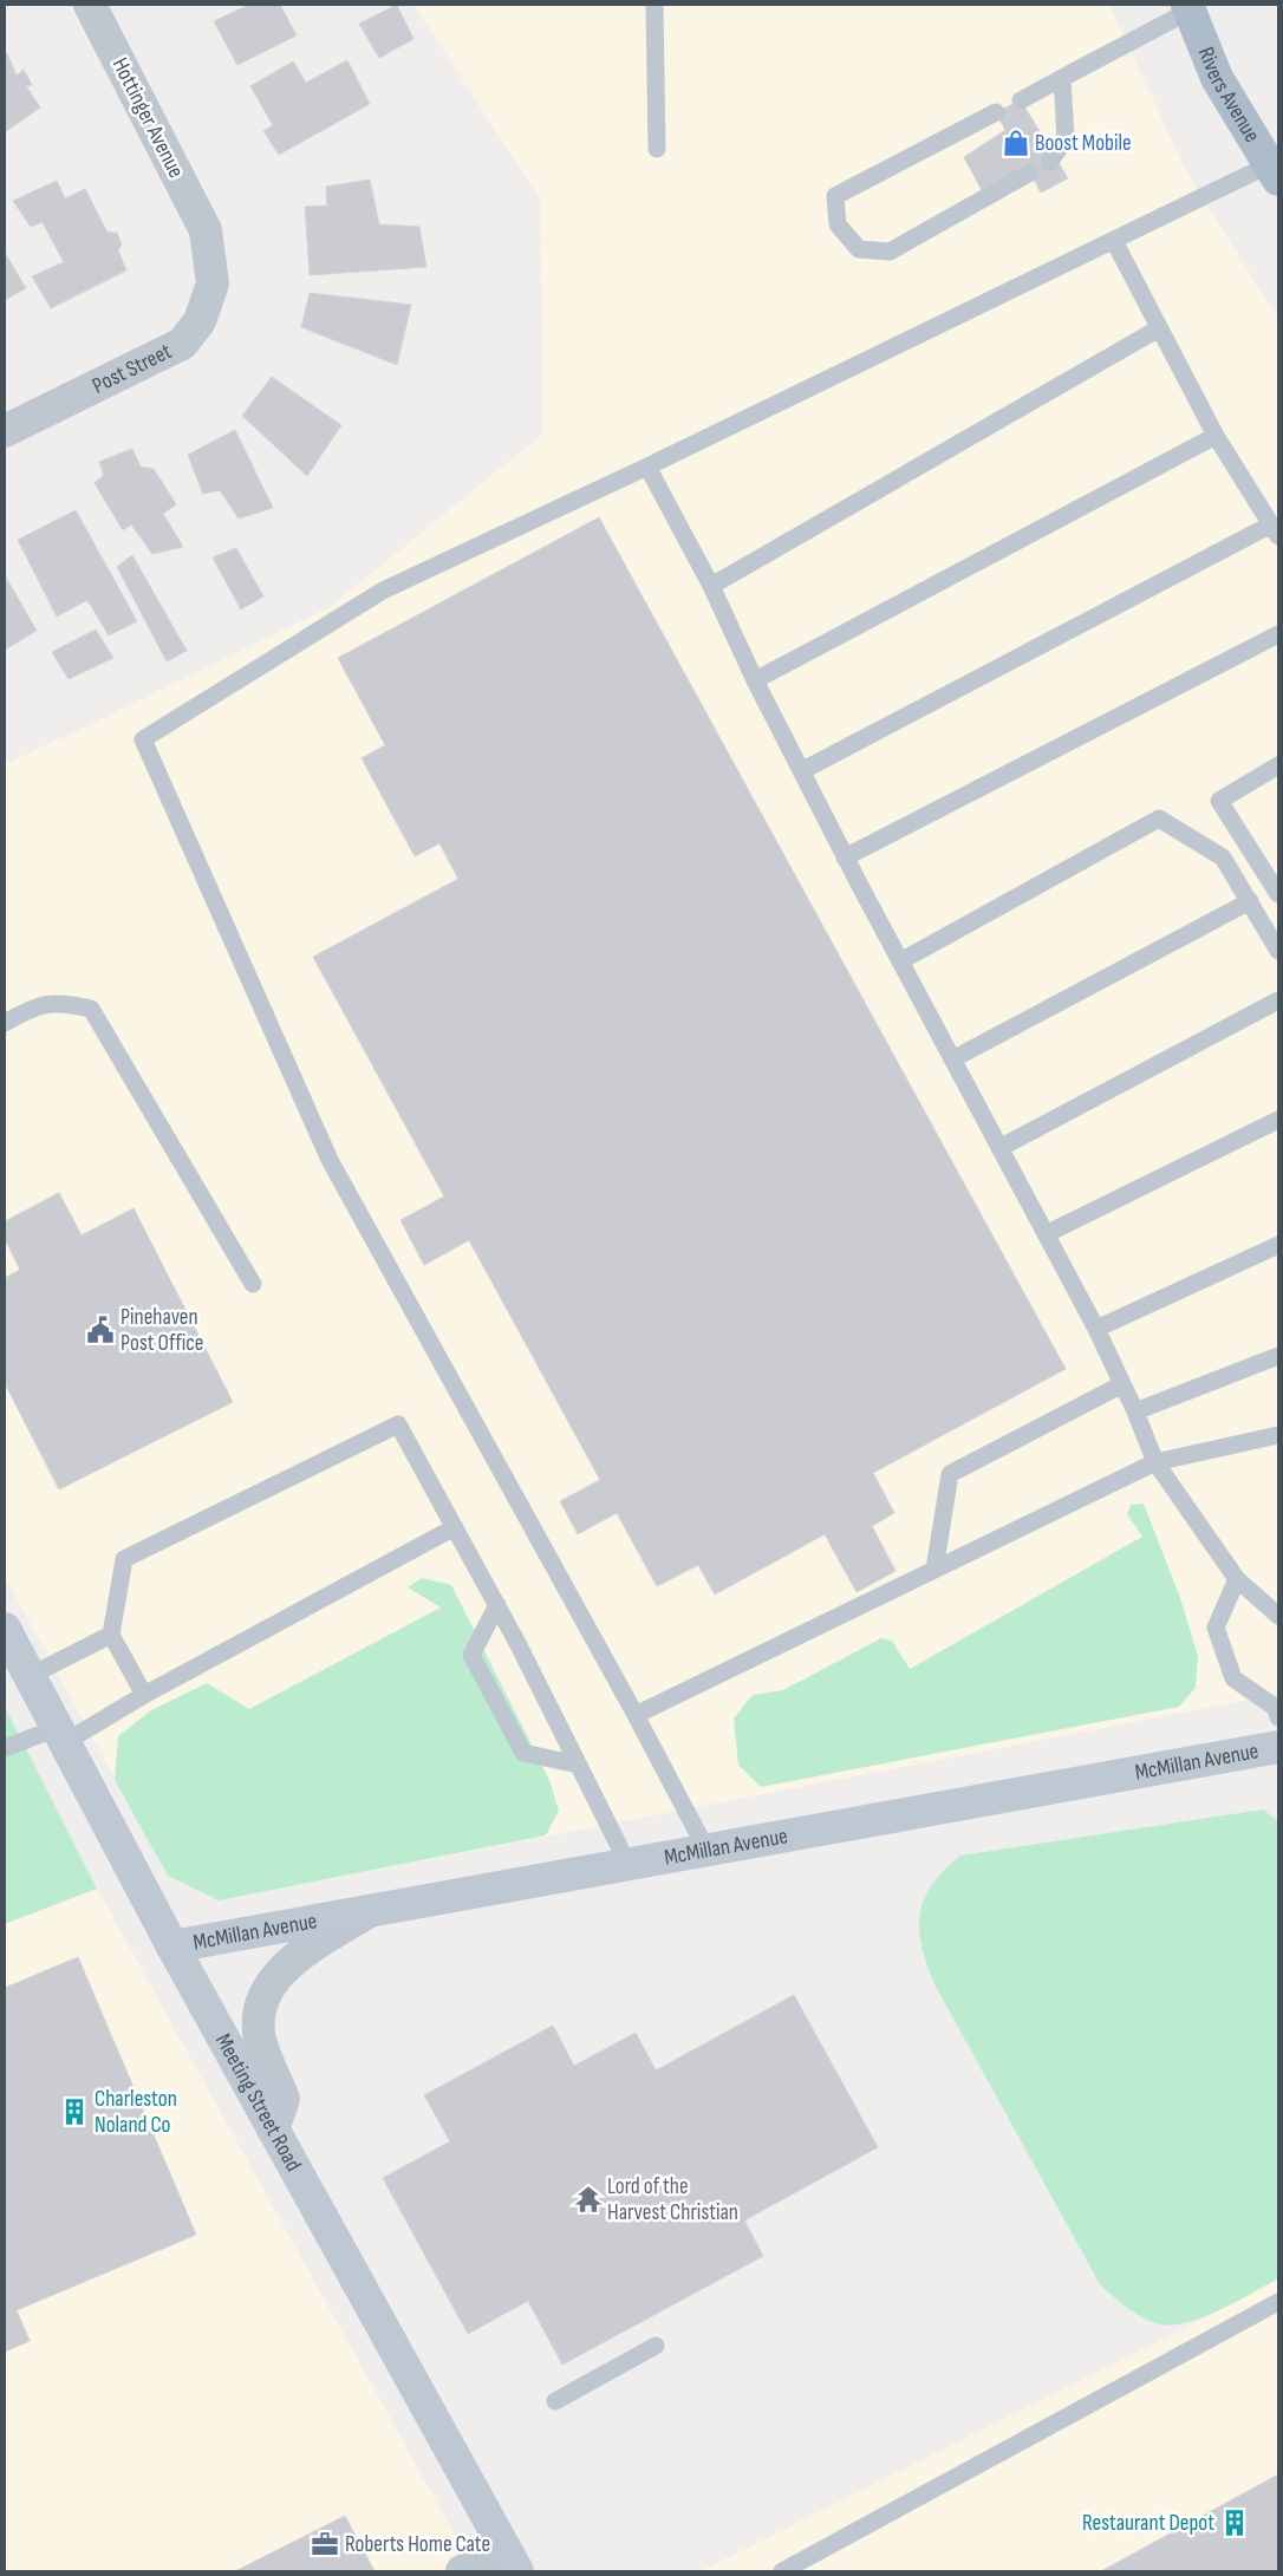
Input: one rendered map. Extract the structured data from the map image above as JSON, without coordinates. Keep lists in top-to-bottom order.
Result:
{
  "streets": {
    "main road": ["Rivers Avenue"],
    "street": [
      "Hottinger Avenue",
      "Post Street",
      "McMillan Avenue",
      "Meeting Street Road"
    ]
  },
  "crossings": [
    ["Hottinger Avenue", "Post Street"],
    ["McMillan Avenue", "Meeting Street Road"]
  ],
  "places": {
    "shop": ["Boost Mobile"],
    "public building": ["Pinehaven Post Office"],
    "building": ["Charleston Noland Co", "Restaurant Depot"],
    "temple": ["Lord of the Harvest Christian"],
    "office": ["Roberts Home Cate"]
  }
}
